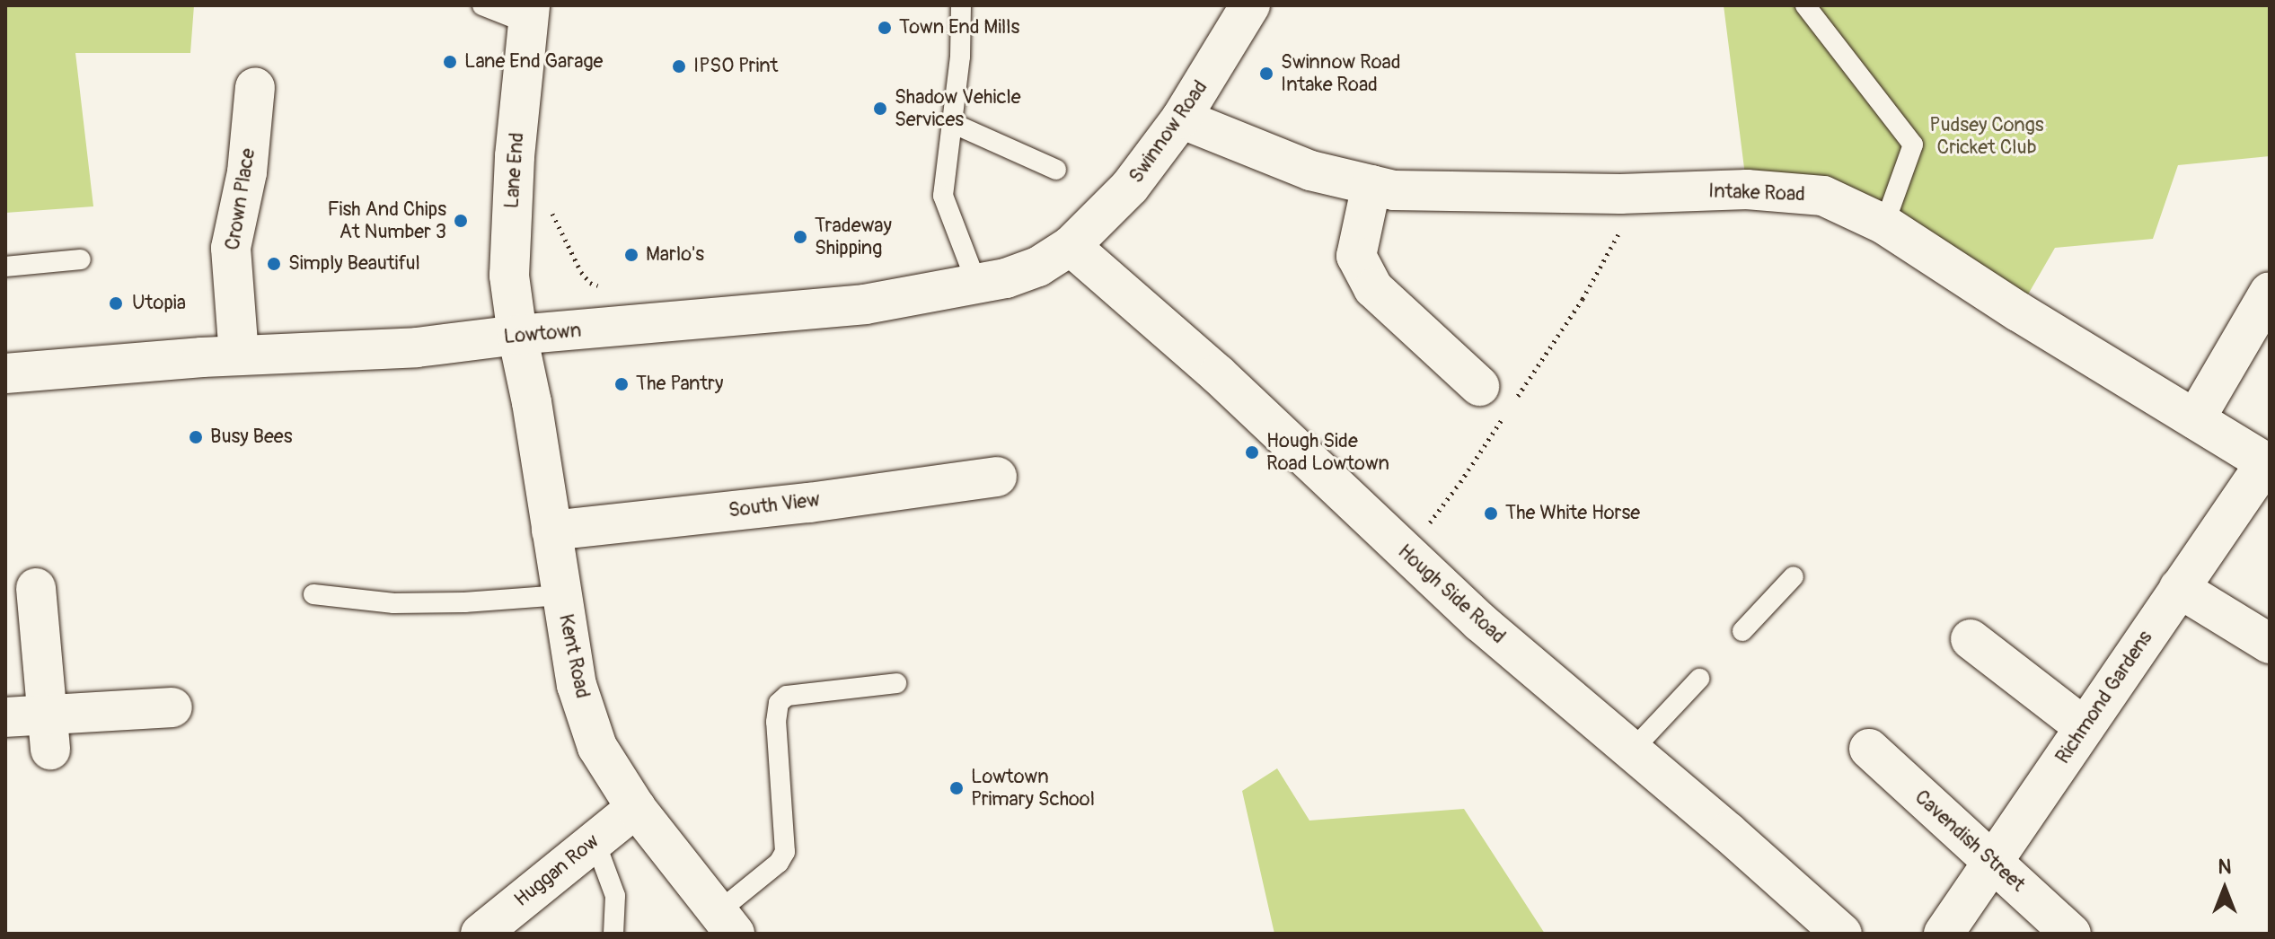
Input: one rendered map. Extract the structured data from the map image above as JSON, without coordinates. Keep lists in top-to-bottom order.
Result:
{
  "streets": {
    "street": [
      "Swinnow Road",
      "Lane End",
      "Intake Road",
      "Crown Place",
      "Lowtown",
      "South View",
      "Hough Side Road",
      "Kent Road",
      "Richmond Gardens",
      "Cavendish Street",
      "Huggan Row"
    ]
  },
  "crossings": [
    ["Swinnow Road", "Intake Road"],
    ["Swinnow Road", "Lowtown"],
    ["Swinnow Road", "Hough Side Road"],
    ["Lane End", "Lowtown"],
    ["Lane End", "Kent Road"],
    ["Intake Road", "Richmond Gardens"],
    ["Crown Place", "Lowtown"],
    ["Lowtown", "Hough Side Road"],
    ["Lowtown", "Kent Road"],
    ["South View", "Kent Road"],
    ["Kent Road", "Huggan Row"],
    ["Richmond Gardens", "Cavendish Street"]
  ],
  "parks": ["Pudsey Congs Cricket Club"],
  "places": [
    "Town End Mills",
    "Lane End Garage",
    "IPSO Print",
    "Swinnow Road Intake Road",
    "Shadow Vehicle Services",
    "Fish And Chips At Number 3",
    "Tradeway Shipping",
    "Marlo's",
    "Simply Beautiful",
    "Utopia",
    "The Pantry",
    "Busy Bees",
    "Hough Side Road Lowtown",
    "The White Horse",
    "Lowtown Primary School"
  ],
  "north": "top"
}
